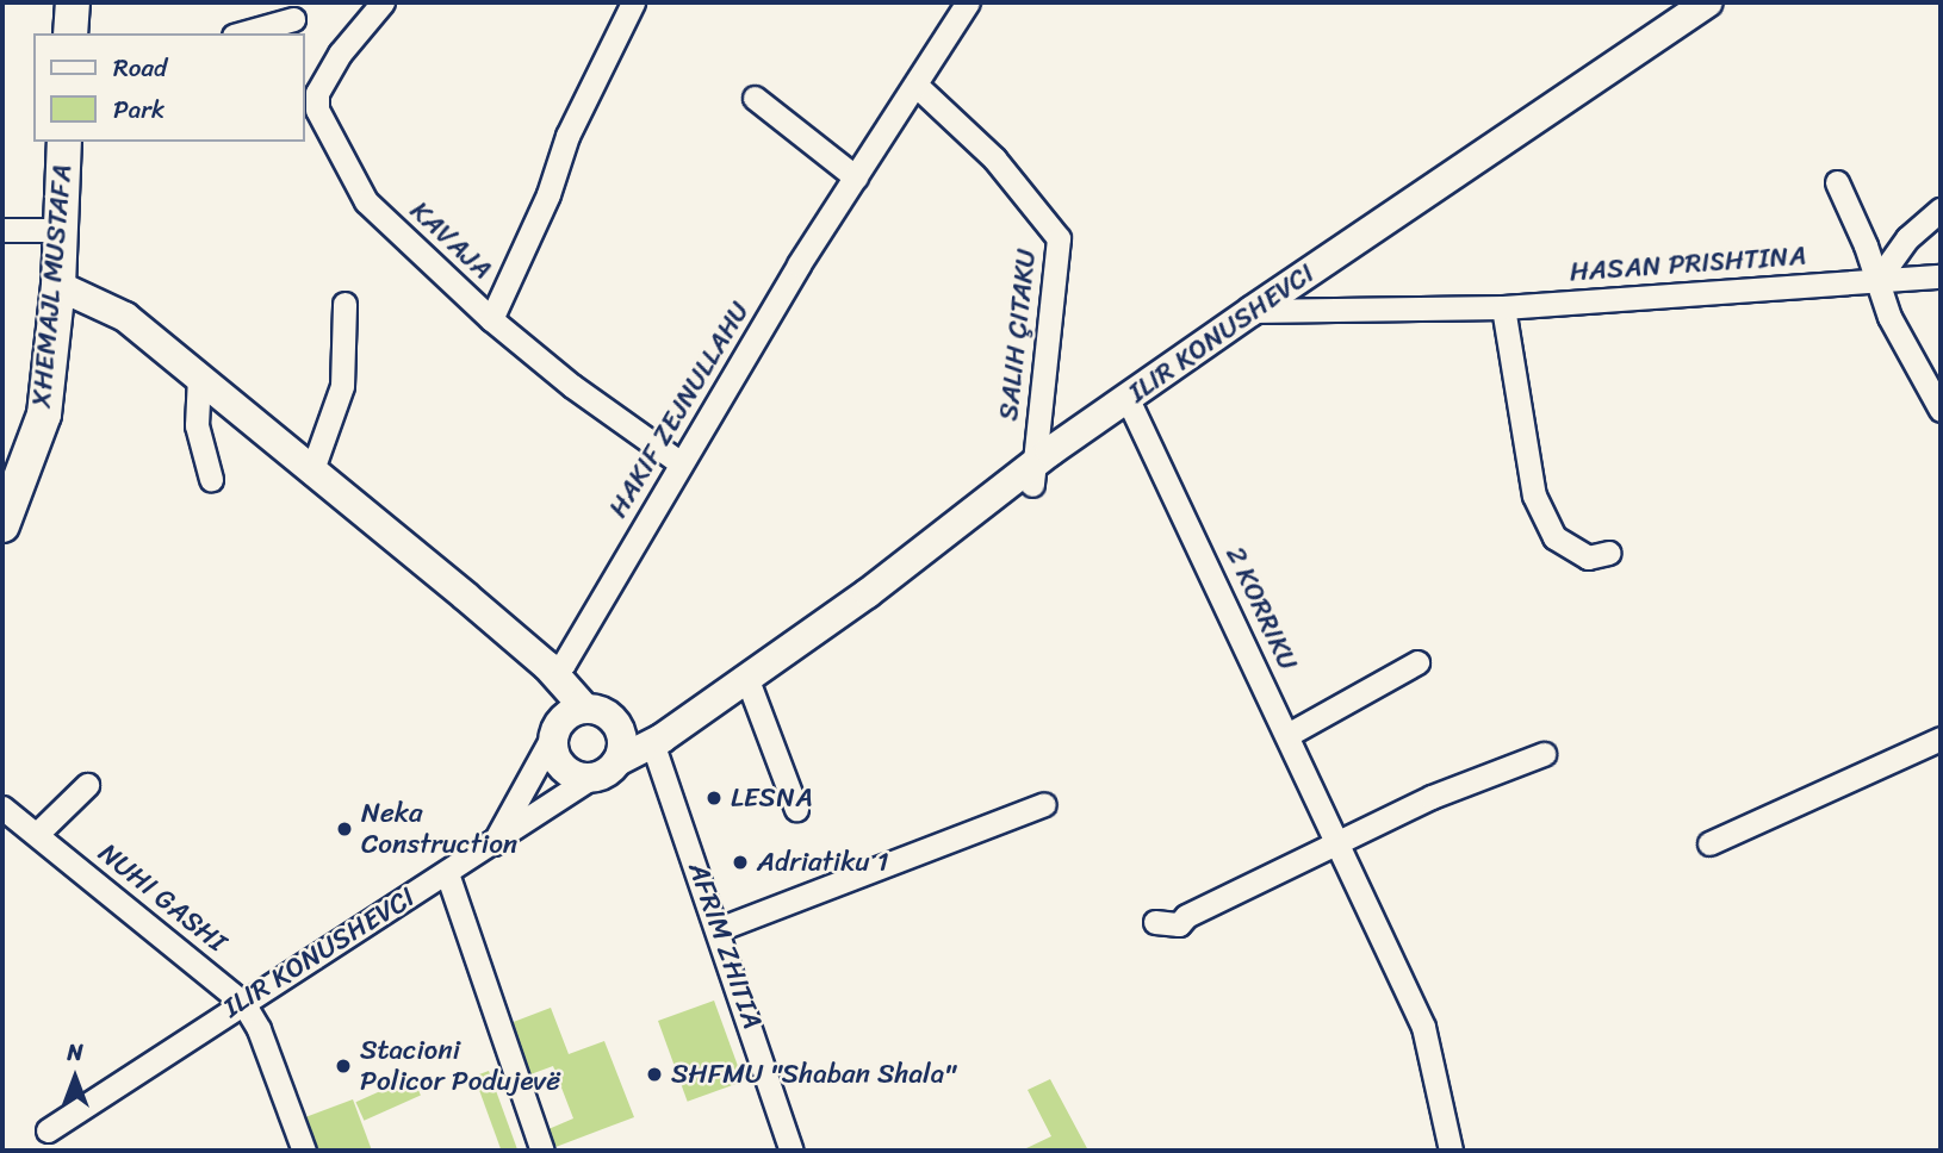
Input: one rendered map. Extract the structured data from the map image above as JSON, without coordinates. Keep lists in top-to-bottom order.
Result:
{
  "streets": {
    "main road": ["XHEMAJL MUSTAFA"],
    "street": [
      "KAVAJA",
      "HASAN PRISHTINA",
      "ILIR KONUSHEVCI",
      "SALIH ÇITAKU",
      "HAKIF ZEJNULLAHU",
      "2 KORRIKU",
      "NUHI GASHI",
      "AFRIM ZHITIA"
    ]
  },
  "crossings": [
    ["KAVAJA", "HAKIF ZEJNULLAHU"],
    ["HASAN PRISHTINA", "ILIR KONUSHEVCI"],
    ["ILIR KONUSHEVCI", "SALIH ÇITAKU"],
    ["ILIR KONUSHEVCI", "2 KORRIKU"],
    ["ILIR KONUSHEVCI", "NUHI GASHI"],
    ["ILIR KONUSHEVCI", "AFRIM ZHITIA"],
    ["SALIH ÇITAKU", "HAKIF ZEJNULLAHU"]
  ],
  "places": [
    "LESNA",
    "Neka Construction",
    "Adriatiku 1",
    "Stacioni Policor Podujevë",
    "SHFMU \"Shaban Shala\""
  ],
  "legend": ["Road", "Park"],
  "north": "top"
}
